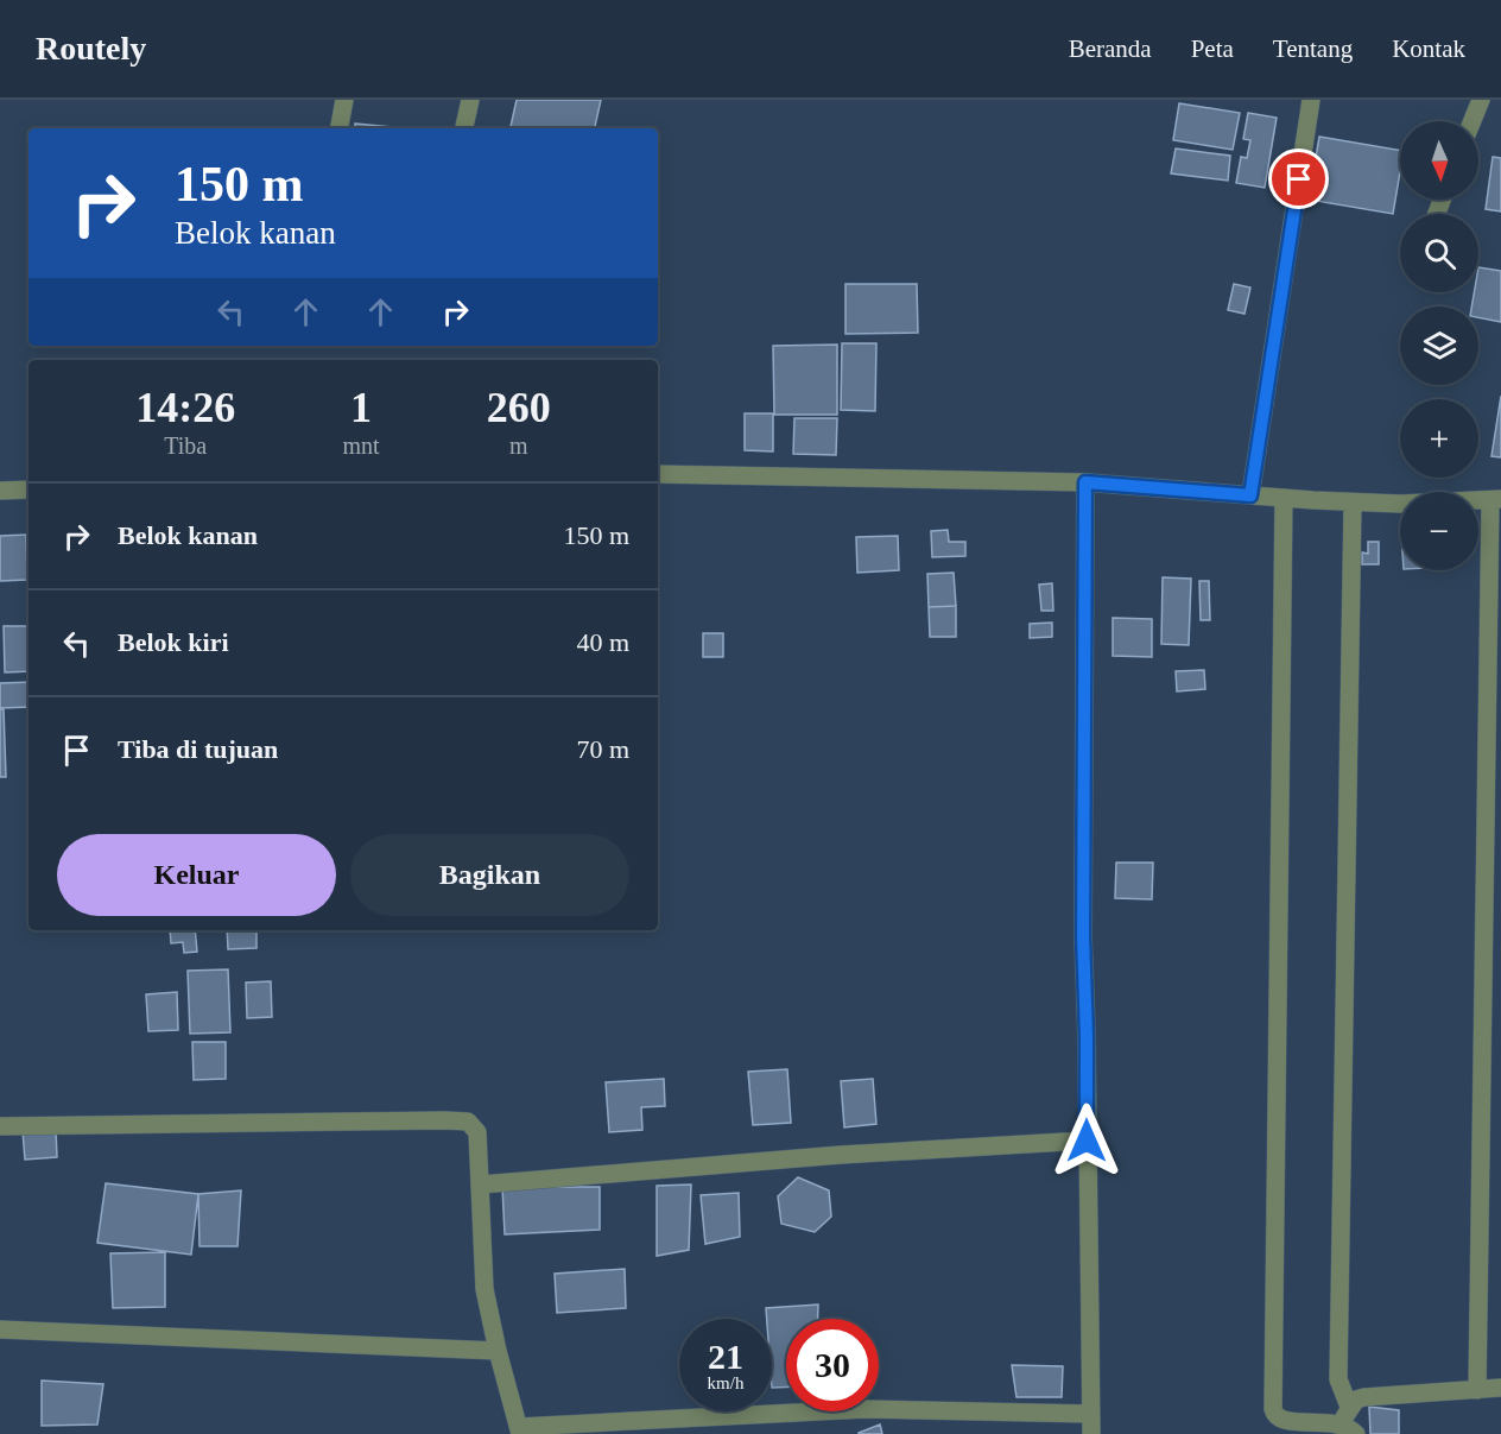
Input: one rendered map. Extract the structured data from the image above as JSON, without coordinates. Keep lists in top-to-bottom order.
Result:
{
  "north": "bottom",
  "page": {
    "header": "Routely",
    "nav": [
      "Beranda",
      "Peta",
      "Tentang",
      "Kontak"
    ],
    "map_buttons": ["+", "−"],
    "turn": ["150 m", "Belok kanan"],
    "eta": [
      "14:26",
      "Tiba",
      "1",
      "mnt",
      "260",
      "m"
    ],
    "list": [
      {
        "name": "Belok kanan",
        "value": "150 m"
      },
      {
        "name": "Belok kiri",
        "value": "40 m"
      },
      {
        "name": "Tiba di tujuan",
        "value": "70 m"
      }
    ],
    "buttons": ["Keluar", "Bagikan"],
    "speed": "21 km/h",
    "limit": "30"
  }
}
